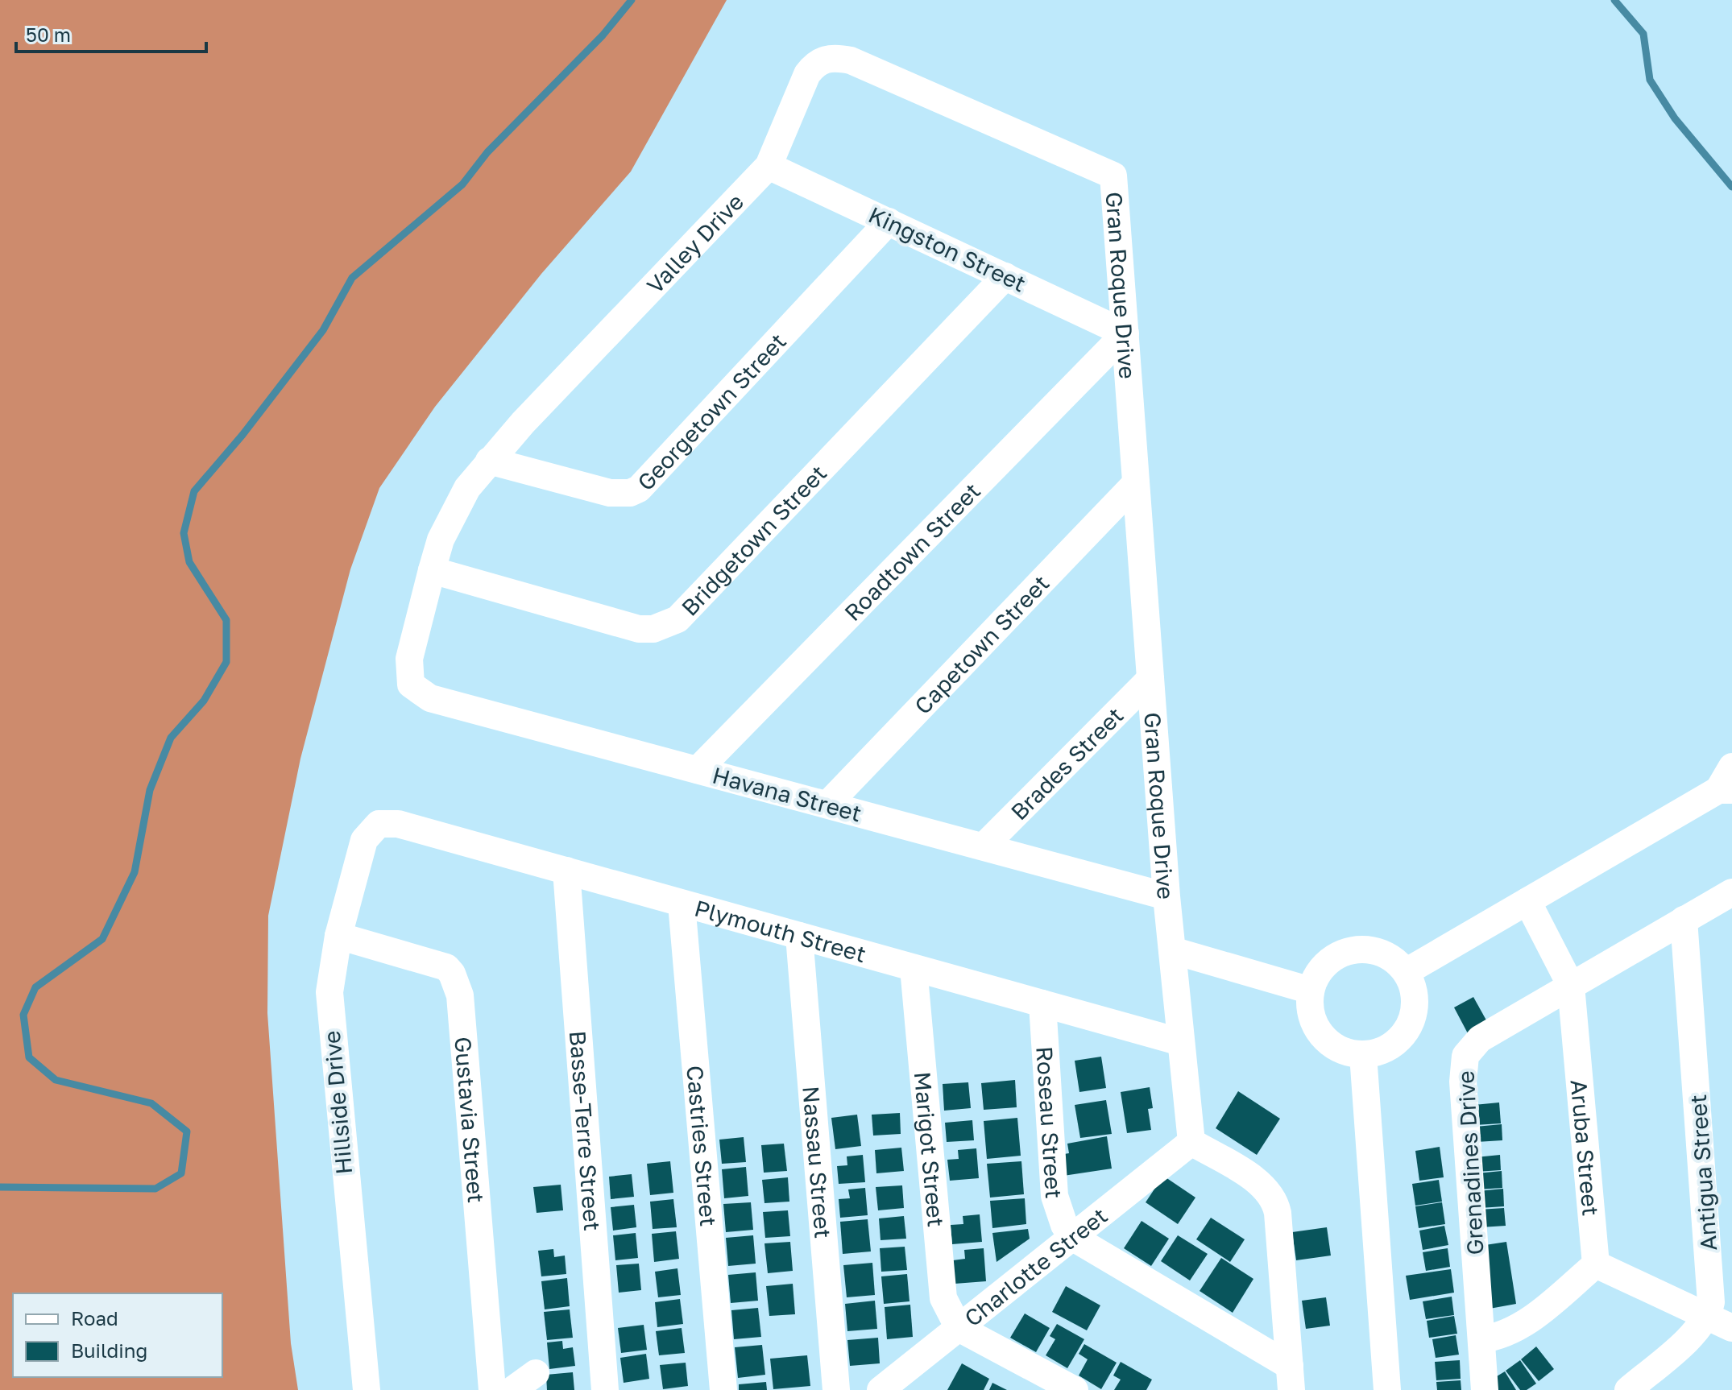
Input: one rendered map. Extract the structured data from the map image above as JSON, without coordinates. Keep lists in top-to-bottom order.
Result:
{
  "streets": {
    "street": [
      "Valley Drive",
      "Kingston Street",
      "Gran Roque Drive",
      "Georgetown Street",
      "Bridgetown Street",
      "Roadtown Street",
      "Capetown Street",
      "Brades Street",
      "Havana Street",
      "Plymouth Street",
      "Hillside Drive",
      "Gustavia Street",
      "Roseau Street",
      "Basse-Terre Street",
      "Castries Street",
      "Aruba Street",
      "Marigot Street",
      "Nassau Street",
      "Grenadines Drive",
      "Antigua Street",
      "Charlotte Street"
    ]
  },
  "crossings": [
    ["Valley Drive", "Kingston Street"],
    ["Valley Drive", "Gran Roque Drive"],
    ["Valley Drive", "Georgetown Street"],
    ["Valley Drive", "Bridgetown Street"],
    ["Valley Drive", "Havana Street"],
    ["Kingston Street", "Gran Roque Drive"],
    ["Kingston Street", "Georgetown Street"],
    ["Kingston Street", "Bridgetown Street"],
    ["Kingston Street", "Roadtown Street"],
    ["Gran Roque Drive", "Roadtown Street"],
    ["Gran Roque Drive", "Capetown Street"],
    ["Gran Roque Drive", "Brades Street"],
    ["Gran Roque Drive", "Havana Street"],
    ["Gran Roque Drive", "Plymouth Street"],
    ["Gran Roque Drive", "Charlotte Street"],
    ["Roadtown Street", "Havana Street"],
    ["Capetown Street", "Havana Street"],
    ["Brades Street", "Havana Street"],
    ["Plymouth Street", "Hillside Drive"],
    ["Plymouth Street", "Roseau Street"],
    ["Plymouth Street", "Basse-Terre Street"],
    ["Plymouth Street", "Castries Street"],
    ["Plymouth Street", "Marigot Street"],
    ["Plymouth Street", "Nassau Street"],
    ["Hillside Drive", "Gustavia Street"],
    ["Roseau Street", "Charlotte Street"],
    ["Aruba Street", "Grenadines Drive"],
    ["Marigot Street", "Charlotte Street"],
    ["Grenadines Drive", "Antigua Street"]
  ],
  "legend": ["Road", "Building"],
  "scale_bar": "50 m"
}
